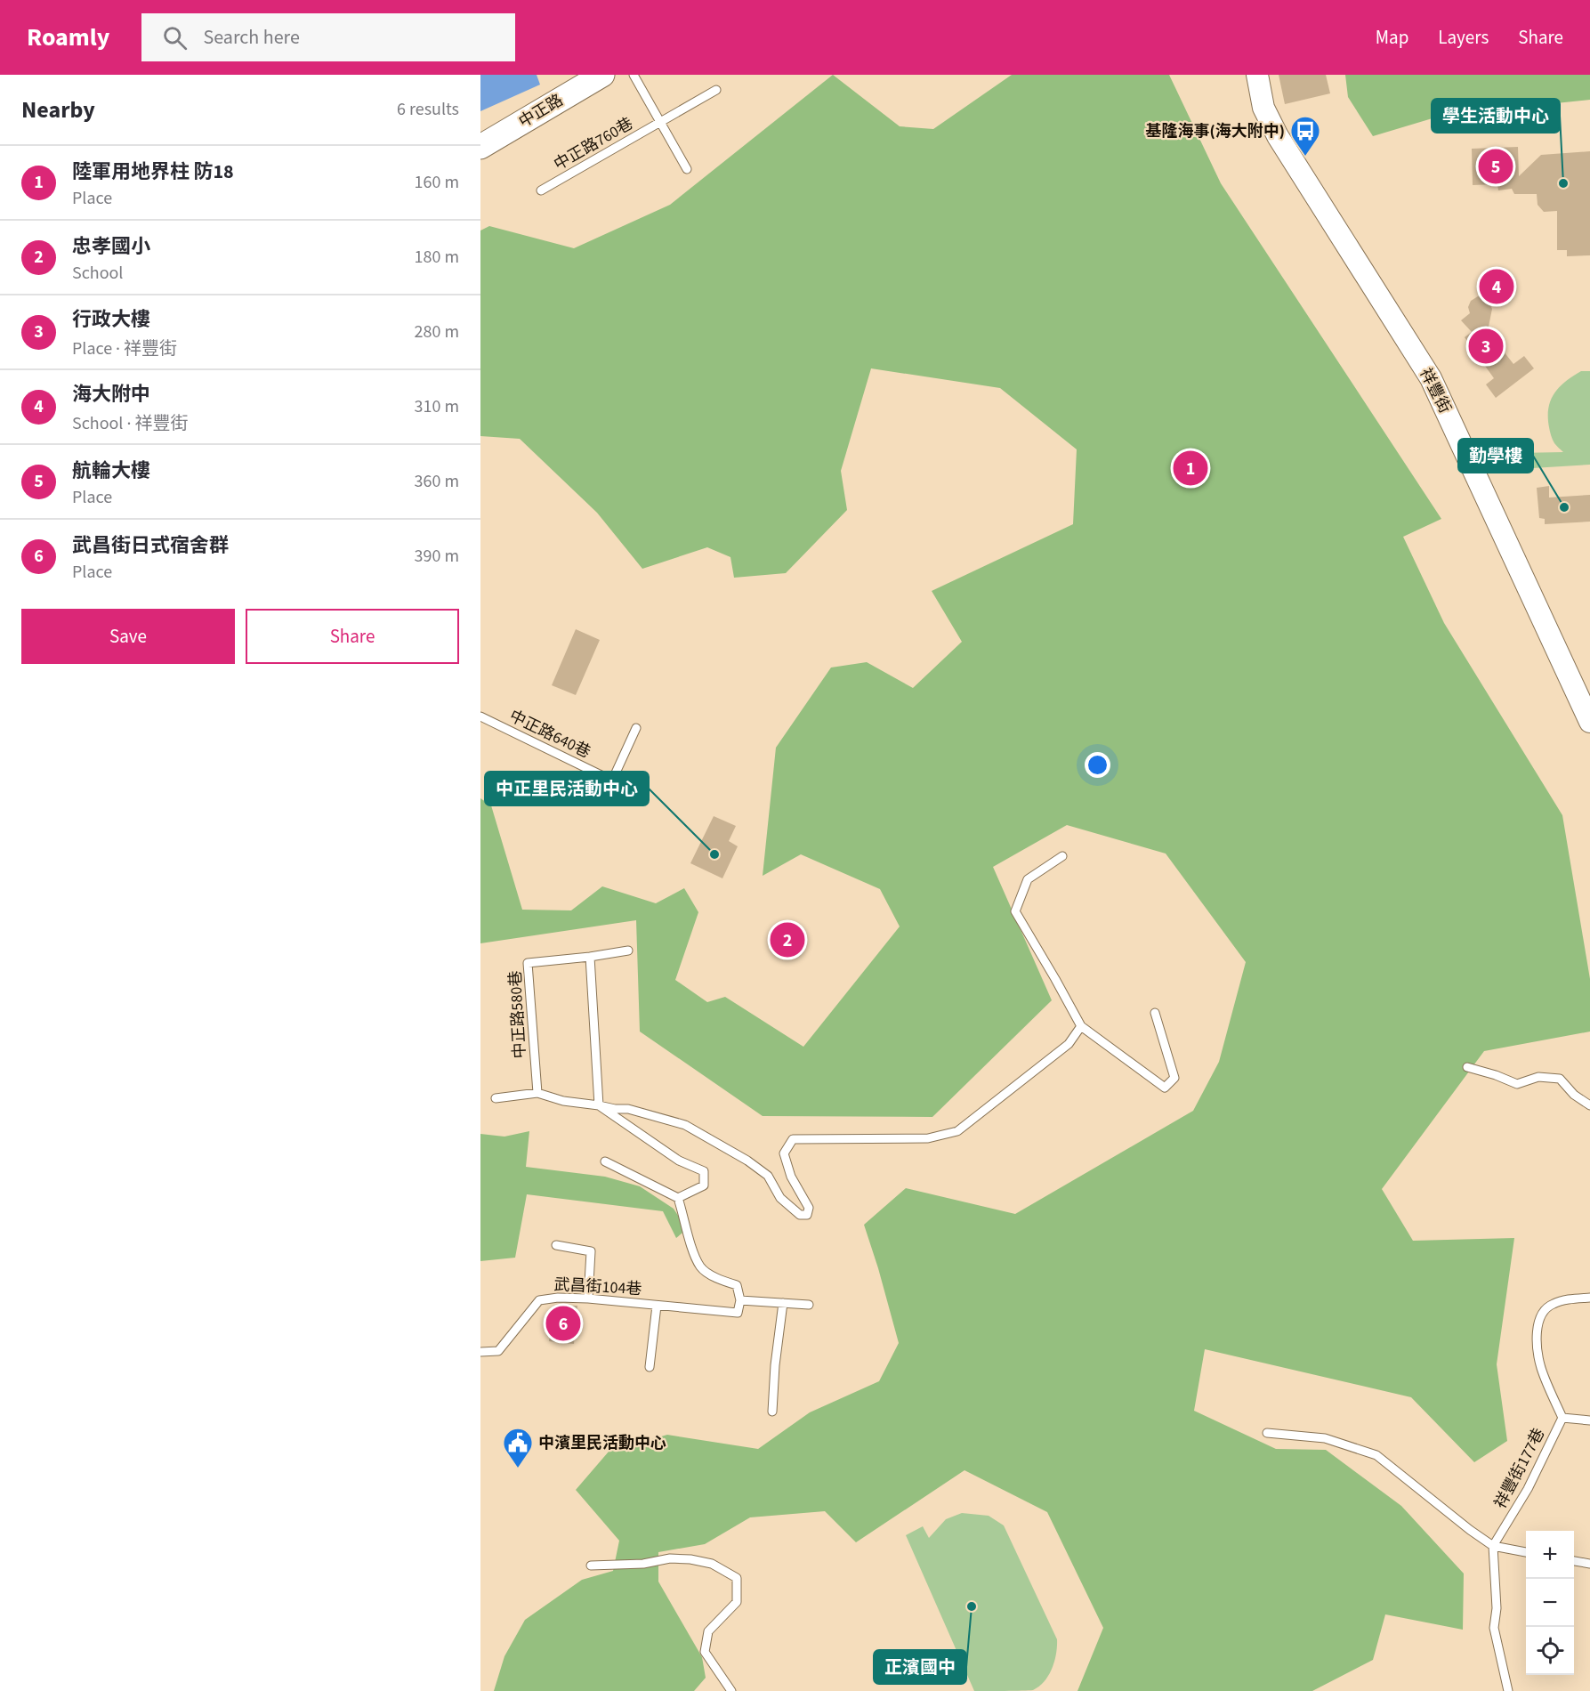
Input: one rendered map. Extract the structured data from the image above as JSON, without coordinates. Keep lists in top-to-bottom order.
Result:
{
  "streets": {
    "main road": ["中正路"],
    "street": ["祥豐街"],
    "lane": [
      "中正路760巷",
      "中正路640巷",
      "中正路580巷",
      "武昌街104巷",
      "祥豐街177巷"
    ]
  },
  "places": {
    "bus stop": ["基隆海事(海大附中)"],
    "other": [
      "學生活動中心",
      "勤學樓",
      "中正里民活動中心",
      "正濱國中"
    ],
    "public building": ["中濱里民活動中心"]
  },
  "page": {
    "header": "Roamly",
    "search": "Search here",
    "nav": ["Map", "Layers", "Share"],
    "heading": ["Nearby", "6 results"],
    "list": [
      {
        "mark": "1",
        "name": "陸軍用地界柱 防18",
        "note": "Place",
        "value": "160 m"
      },
      {
        "mark": "2",
        "name": "忠孝國小",
        "note": "School",
        "value": "180 m"
      },
      {
        "mark": "3",
        "name": "行政大樓",
        "note": "Place · 祥豐街",
        "value": "280 m"
      },
      {
        "mark": "4",
        "name": "海大附中",
        "note": "School · 祥豐街",
        "value": "310 m"
      },
      {
        "mark": "5",
        "name": "航輪大樓",
        "note": "Place",
        "value": "360 m"
      },
      {
        "mark": "6",
        "name": "武昌街日式宿舍群",
        "note": "Place",
        "value": "390 m"
      }
    ],
    "pins": [
      "5",
      "4",
      "3",
      "1",
      "2",
      "6"
    ],
    "buttons": ["Save", "Share"],
    "map_buttons": ["+", "−"]
  }
}
